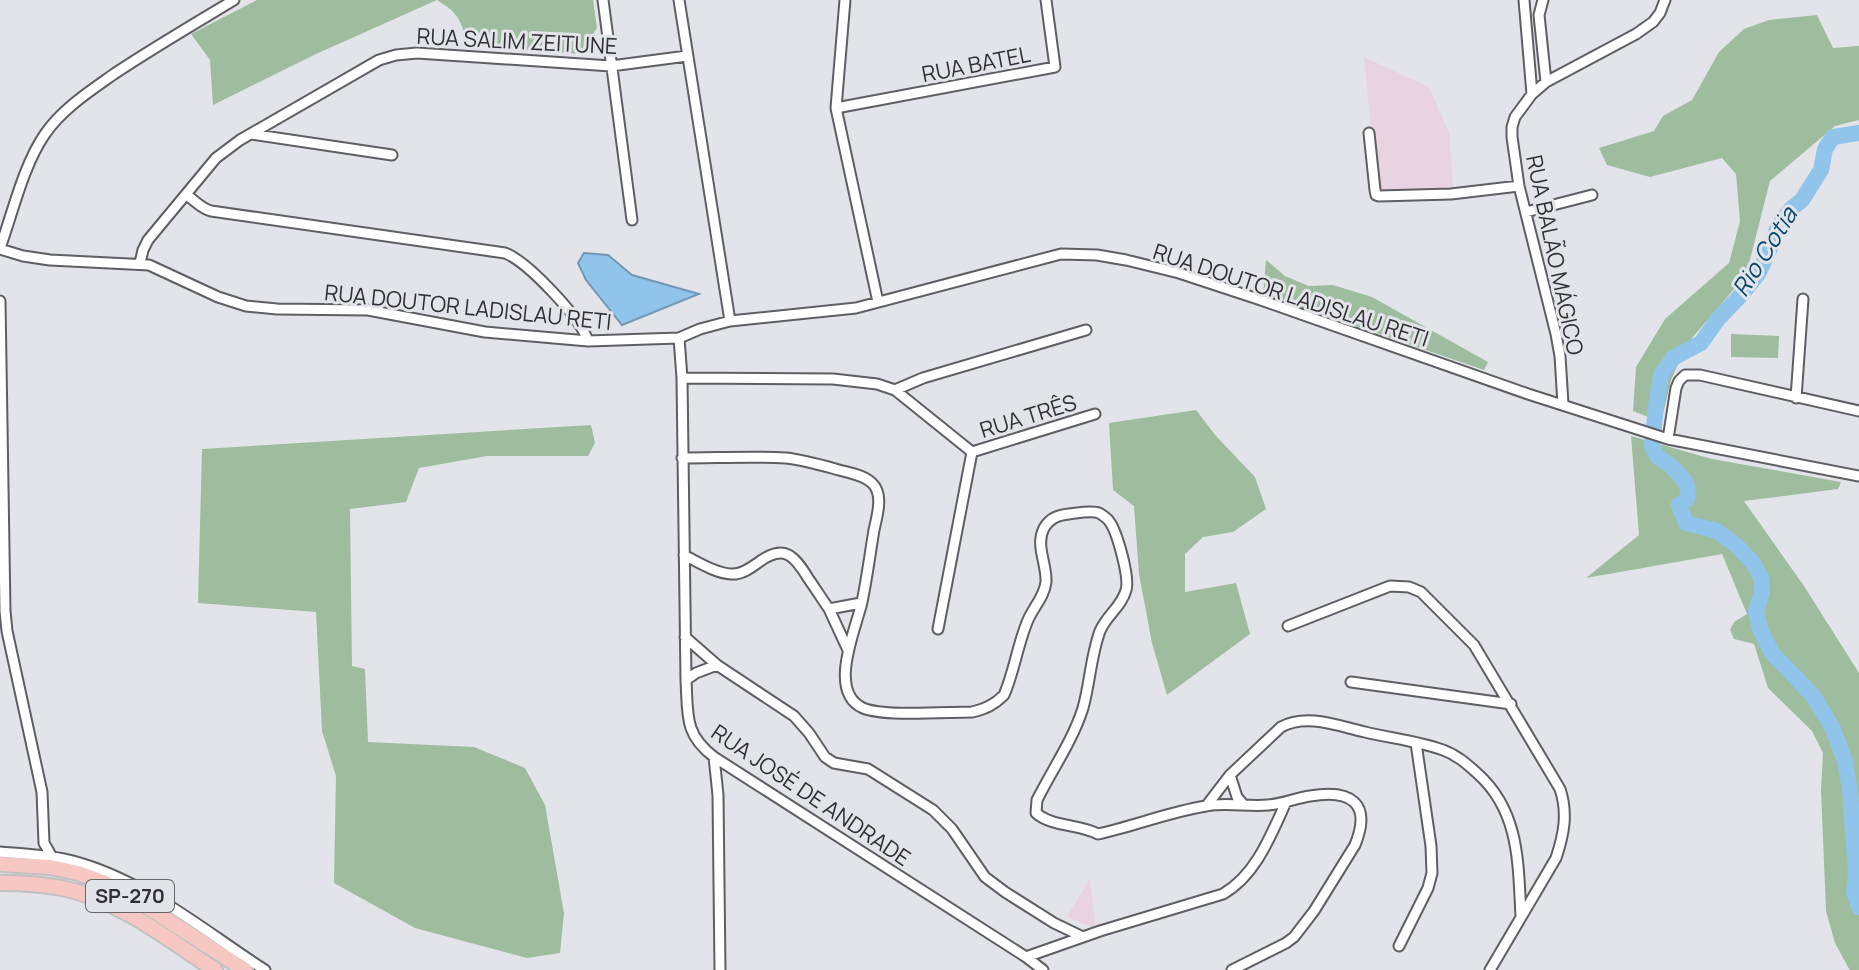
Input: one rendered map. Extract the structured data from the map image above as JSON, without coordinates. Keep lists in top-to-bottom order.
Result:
{
  "streets": {
    "highway": ["SP-270"],
    "street": [
      "RUA SALIM ZEITUNE",
      "RUA BATEL",
      "RUA BALÃO MÁGICO",
      "RUA DOUTOR LADISLAU RETI",
      "RUA TRÊS",
      "RUA JOSÉ DE ANDRADE"
    ]
  },
  "crossings": [
    ["RUA SALIM ZEITUNE", "RUA DOUTOR LADISLAU RETI"],
    ["RUA BALÃO MÁGICO", "RUA DOUTOR LADISLAU RETI"],
    ["RUA DOUTOR LADISLAU RETI", "RUA JOSÉ DE ANDRADE"]
  ],
  "water": ["Rio Cotia"]
}
